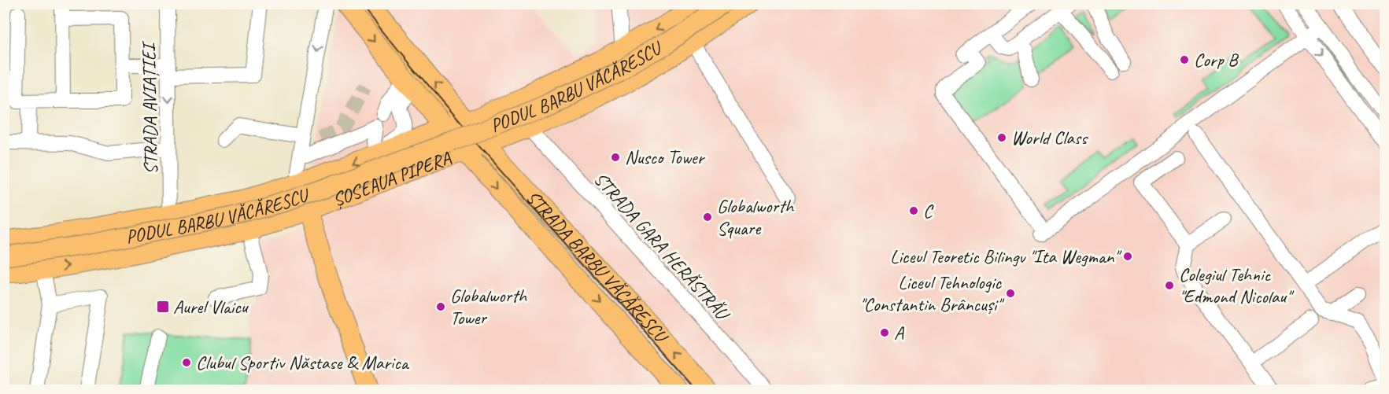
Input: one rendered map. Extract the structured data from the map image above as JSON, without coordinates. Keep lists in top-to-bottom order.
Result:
{
  "streets": {
    "main road": ["PODUL BARBU VĂCĂRESCU", "ȘOSEAUA PIPERA", "STRADA BARBU VĂCĂRESCU"],
    "street": ["STRADA AVIAȚIEI", "STRADA GARA HERĂSTRĂU"]
  },
  "crossings": [
    ["STRADA AVIAȚIEI", "ȘOSEAUA PIPERA"],
    ["ȘOSEAUA PIPERA", "STRADA GARA HERĂSTRĂU"],
    ["ȘOSEAUA PIPERA", "STRADA BARBU VĂCĂRESCU"]
  ],
  "places": {
    "other": [
      "Corp B",
      "World Class",
      "Nusco Tower",
      "C",
      "Globalworth Square",
      "Liceul Teoretic Bilingv \"Ita Wegman\"",
      "Colegiul Tehnic \"Edmond Nicolau\"",
      "Liceul Tehnologic \"Constantin Brâncuși\"",
      "Globalworth Tower",
      "A",
      "Clubul Sportiv Năstase & Marica"
    ],
    "transit": ["Aurel Vlaicu"]
  }
}
